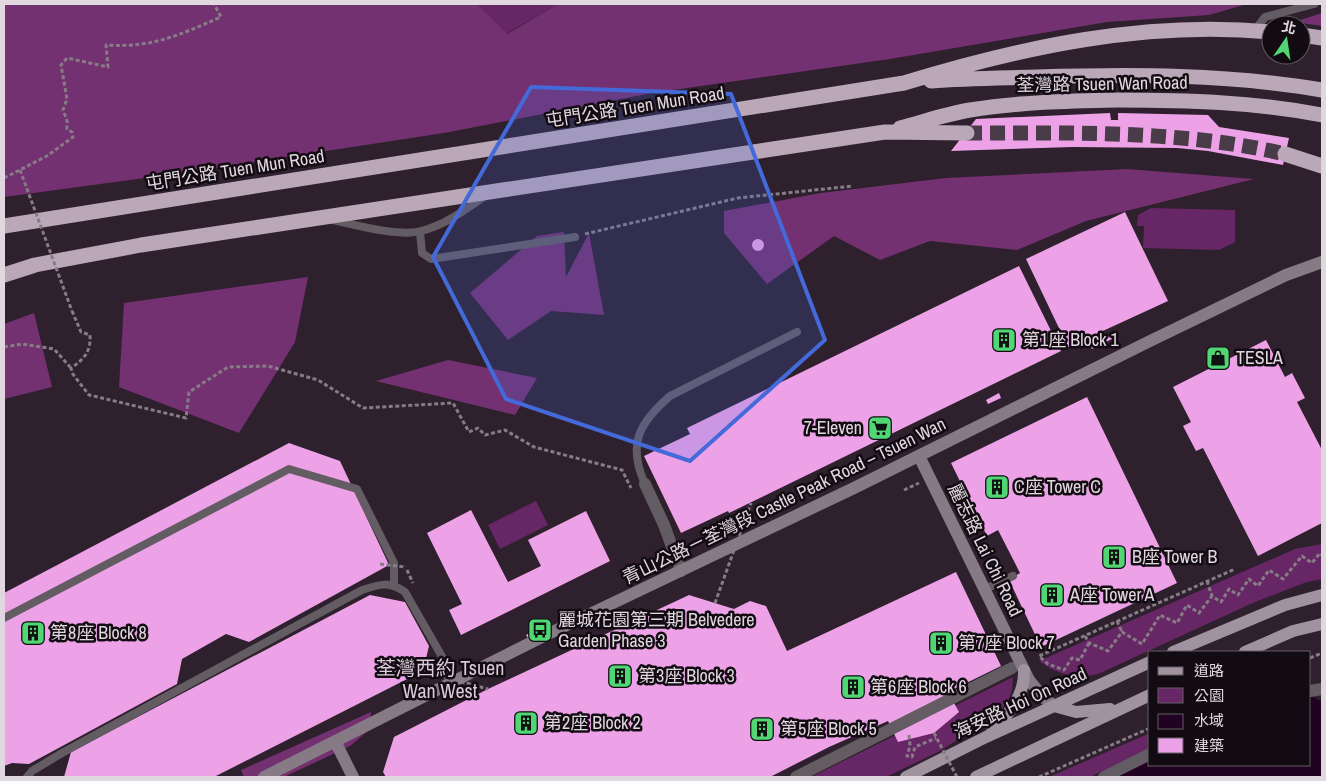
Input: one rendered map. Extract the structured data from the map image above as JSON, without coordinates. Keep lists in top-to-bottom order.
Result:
{
  "streets": {
    "highway": ["荃灣路 Tsuen Wan Road", "屯門公路 Tuen Mun Road"],
    "main road": ["海安路 Hoi On Road"],
    "street": ["青山公路－荃灣段 Castle Peak Road – Tsuen Wan", "麗志路 Lai Chi Road"]
  },
  "crossings": [
    ["荃灣路 Tsuen Wan Road", "屯門公路 Tuen Mun Road"],
    ["青山公路－荃灣段 Castle Peak Road – Tsuen Wan", "麗志路 Lai Chi Road"],
    ["麗志路 Lai Chi Road", "海安路 Hoi On Road"]
  ],
  "districts": ["荃灣西約 Tsuen Wan West"],
  "places": {
    "building": [
      "第1座 Block 1",
      "C座 Tower C",
      "B座 Tower B",
      "A座 Tower A",
      "第8座 Block 8",
      "第7座 Block 7",
      "第3座 Block 3",
      "第6座 Block 6",
      "第2座 Block 2",
      "第5座 Block 5"
    ],
    "shop": ["TESLA"],
    "supermarket": ["7-Eleven"],
    "bus stop": ["麗城花園第三期 Belvedere Garden Phase 3"]
  },
  "legend": [
    "道路",
    "公園",
    "水域",
    "建築"
  ],
  "north": "top"
}
